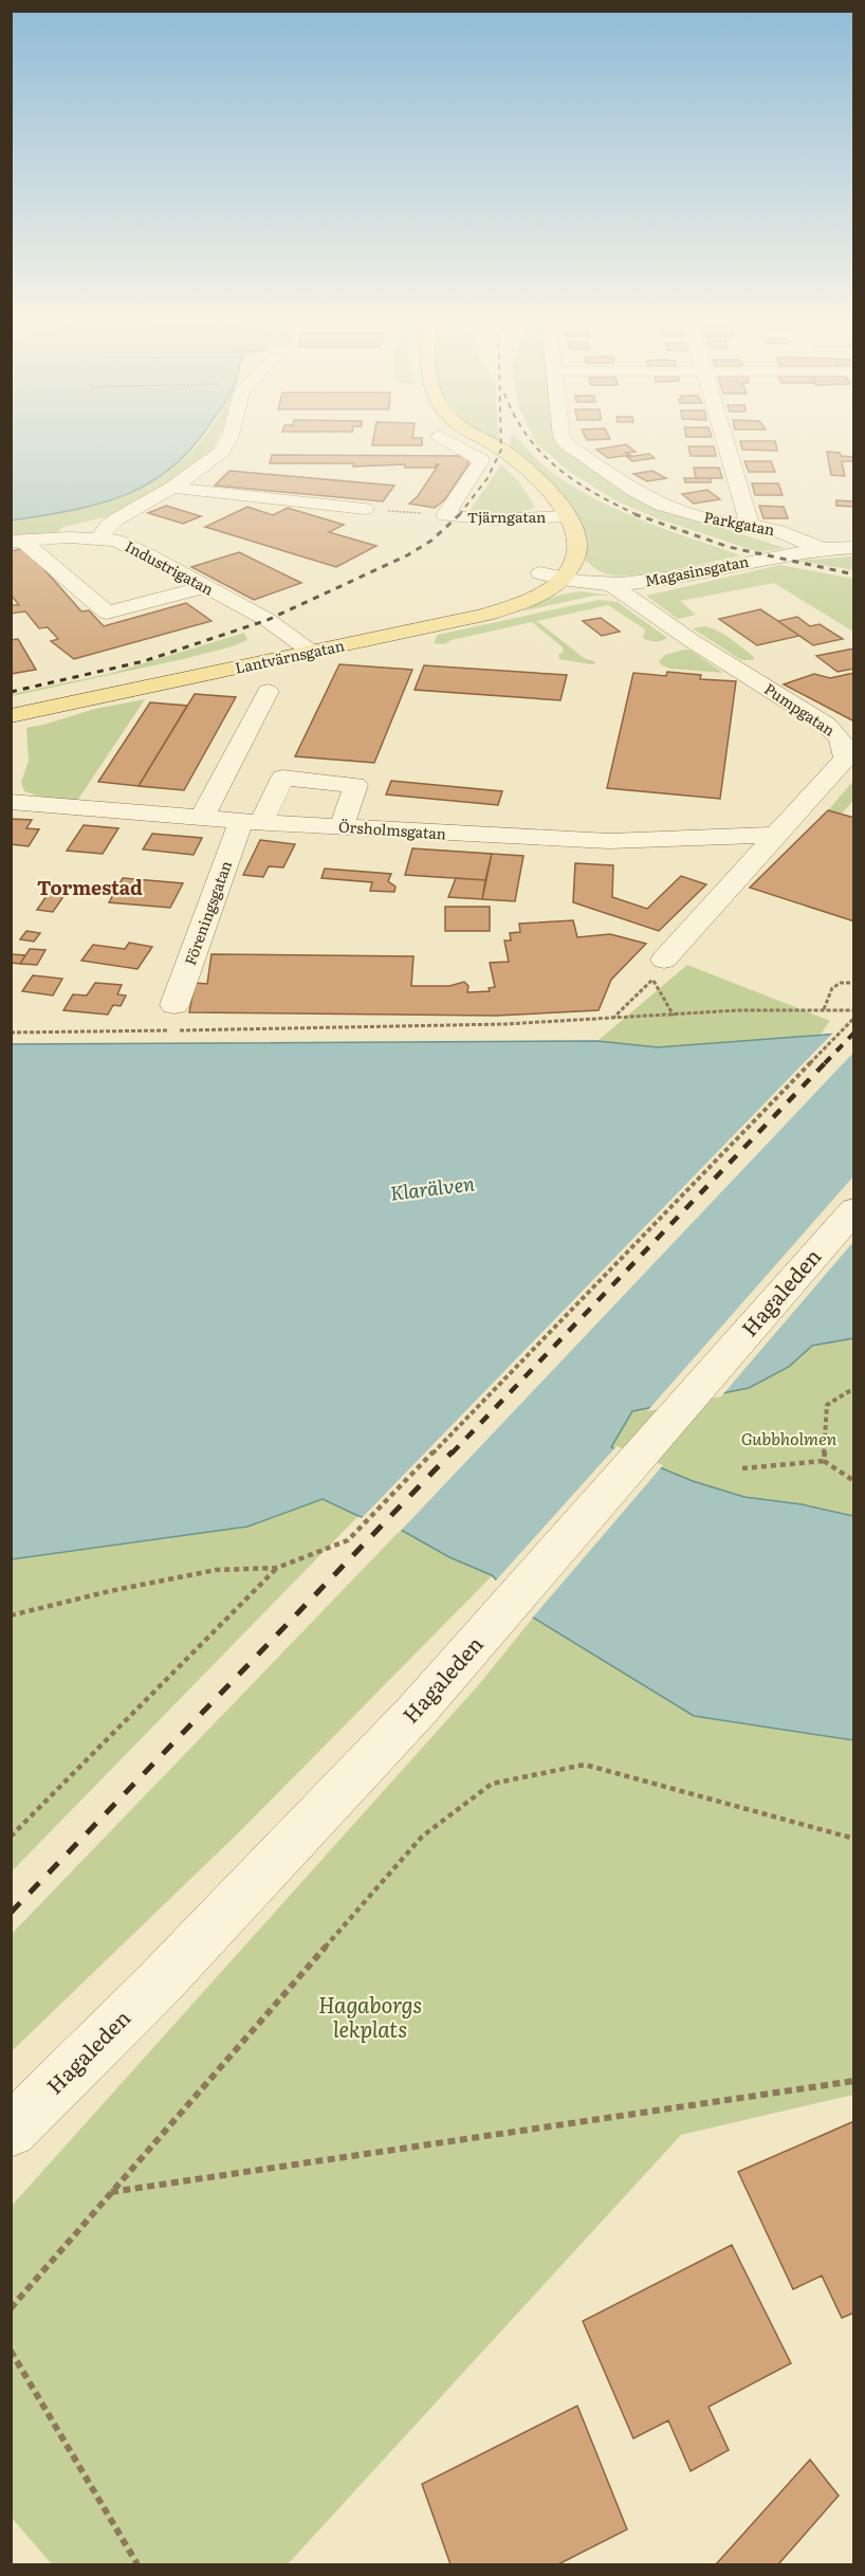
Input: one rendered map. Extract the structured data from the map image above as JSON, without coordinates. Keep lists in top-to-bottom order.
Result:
{
  "streets": {
    "main road": ["Lantvärnsgatan"],
    "street": [
      "Tjärngatan",
      "Parkgatan",
      "Industrigatan",
      "Magasinsgatan",
      "Pumpgatan",
      "Örsholmsgatan",
      "Föreningsgatan",
      "Hagaleden"
    ]
  },
  "crossings": [
    ["Parkgatan", "Magasinsgatan"],
    ["Industrigatan", "Lantvärnsgatan"],
    ["Magasinsgatan", "Lantvärnsgatan"],
    ["Magasinsgatan", "Pumpgatan"],
    ["Pumpgatan", "Örsholmsgatan"],
    ["Örsholmsgatan", "Föreningsgatan"]
  ],
  "districts": ["Tormestad"],
  "water": ["Klarälven"],
  "parks": ["Gubbholmen", "Hagaborgs lekplats"]
}
